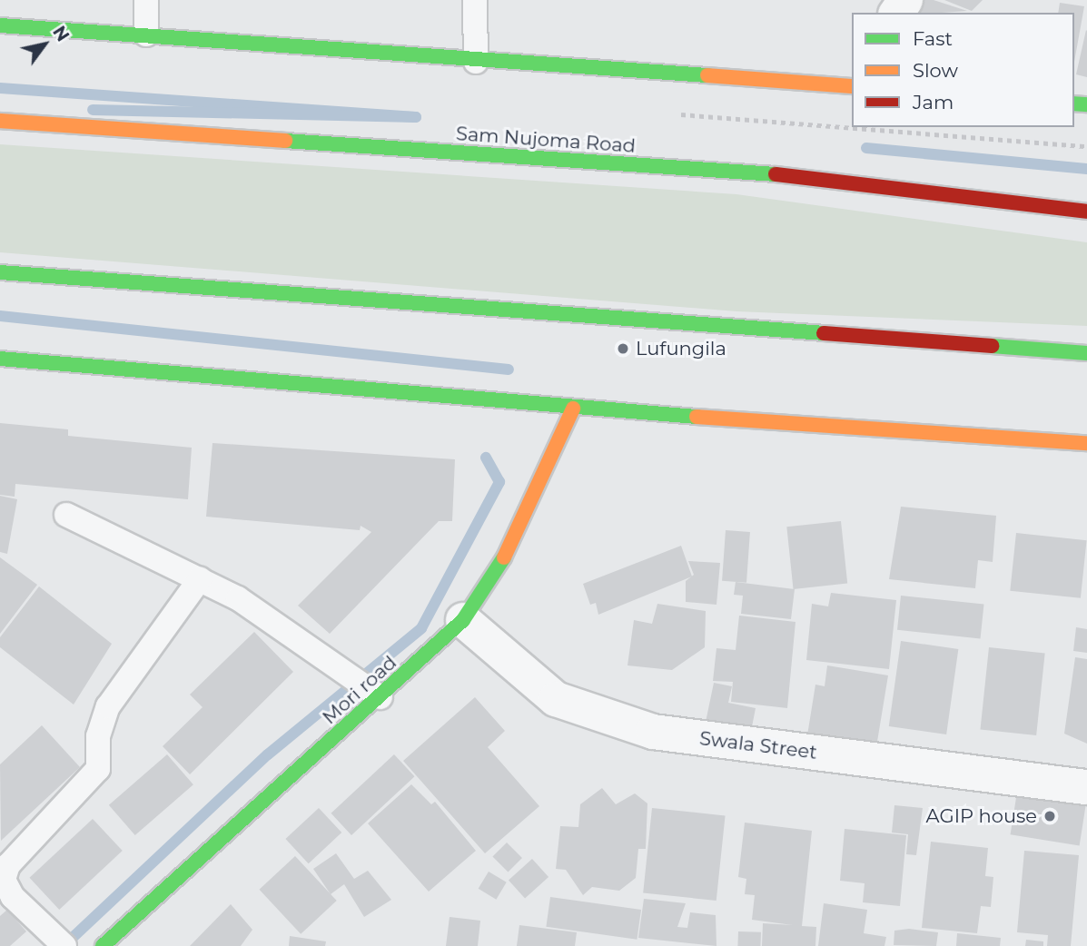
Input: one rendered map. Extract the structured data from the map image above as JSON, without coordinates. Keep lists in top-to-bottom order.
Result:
{
  "streets": {
    "street": ["Sam Nujoma Road", "Mori road", "Swala Street"]
  },
  "crossings": [
    ["Mori road", "Swala Street"]
  ],
  "places": ["Lufungila", "AGIP house"],
  "legend": ["Fast", "Slow", "Jam"],
  "north": "top right"
}
